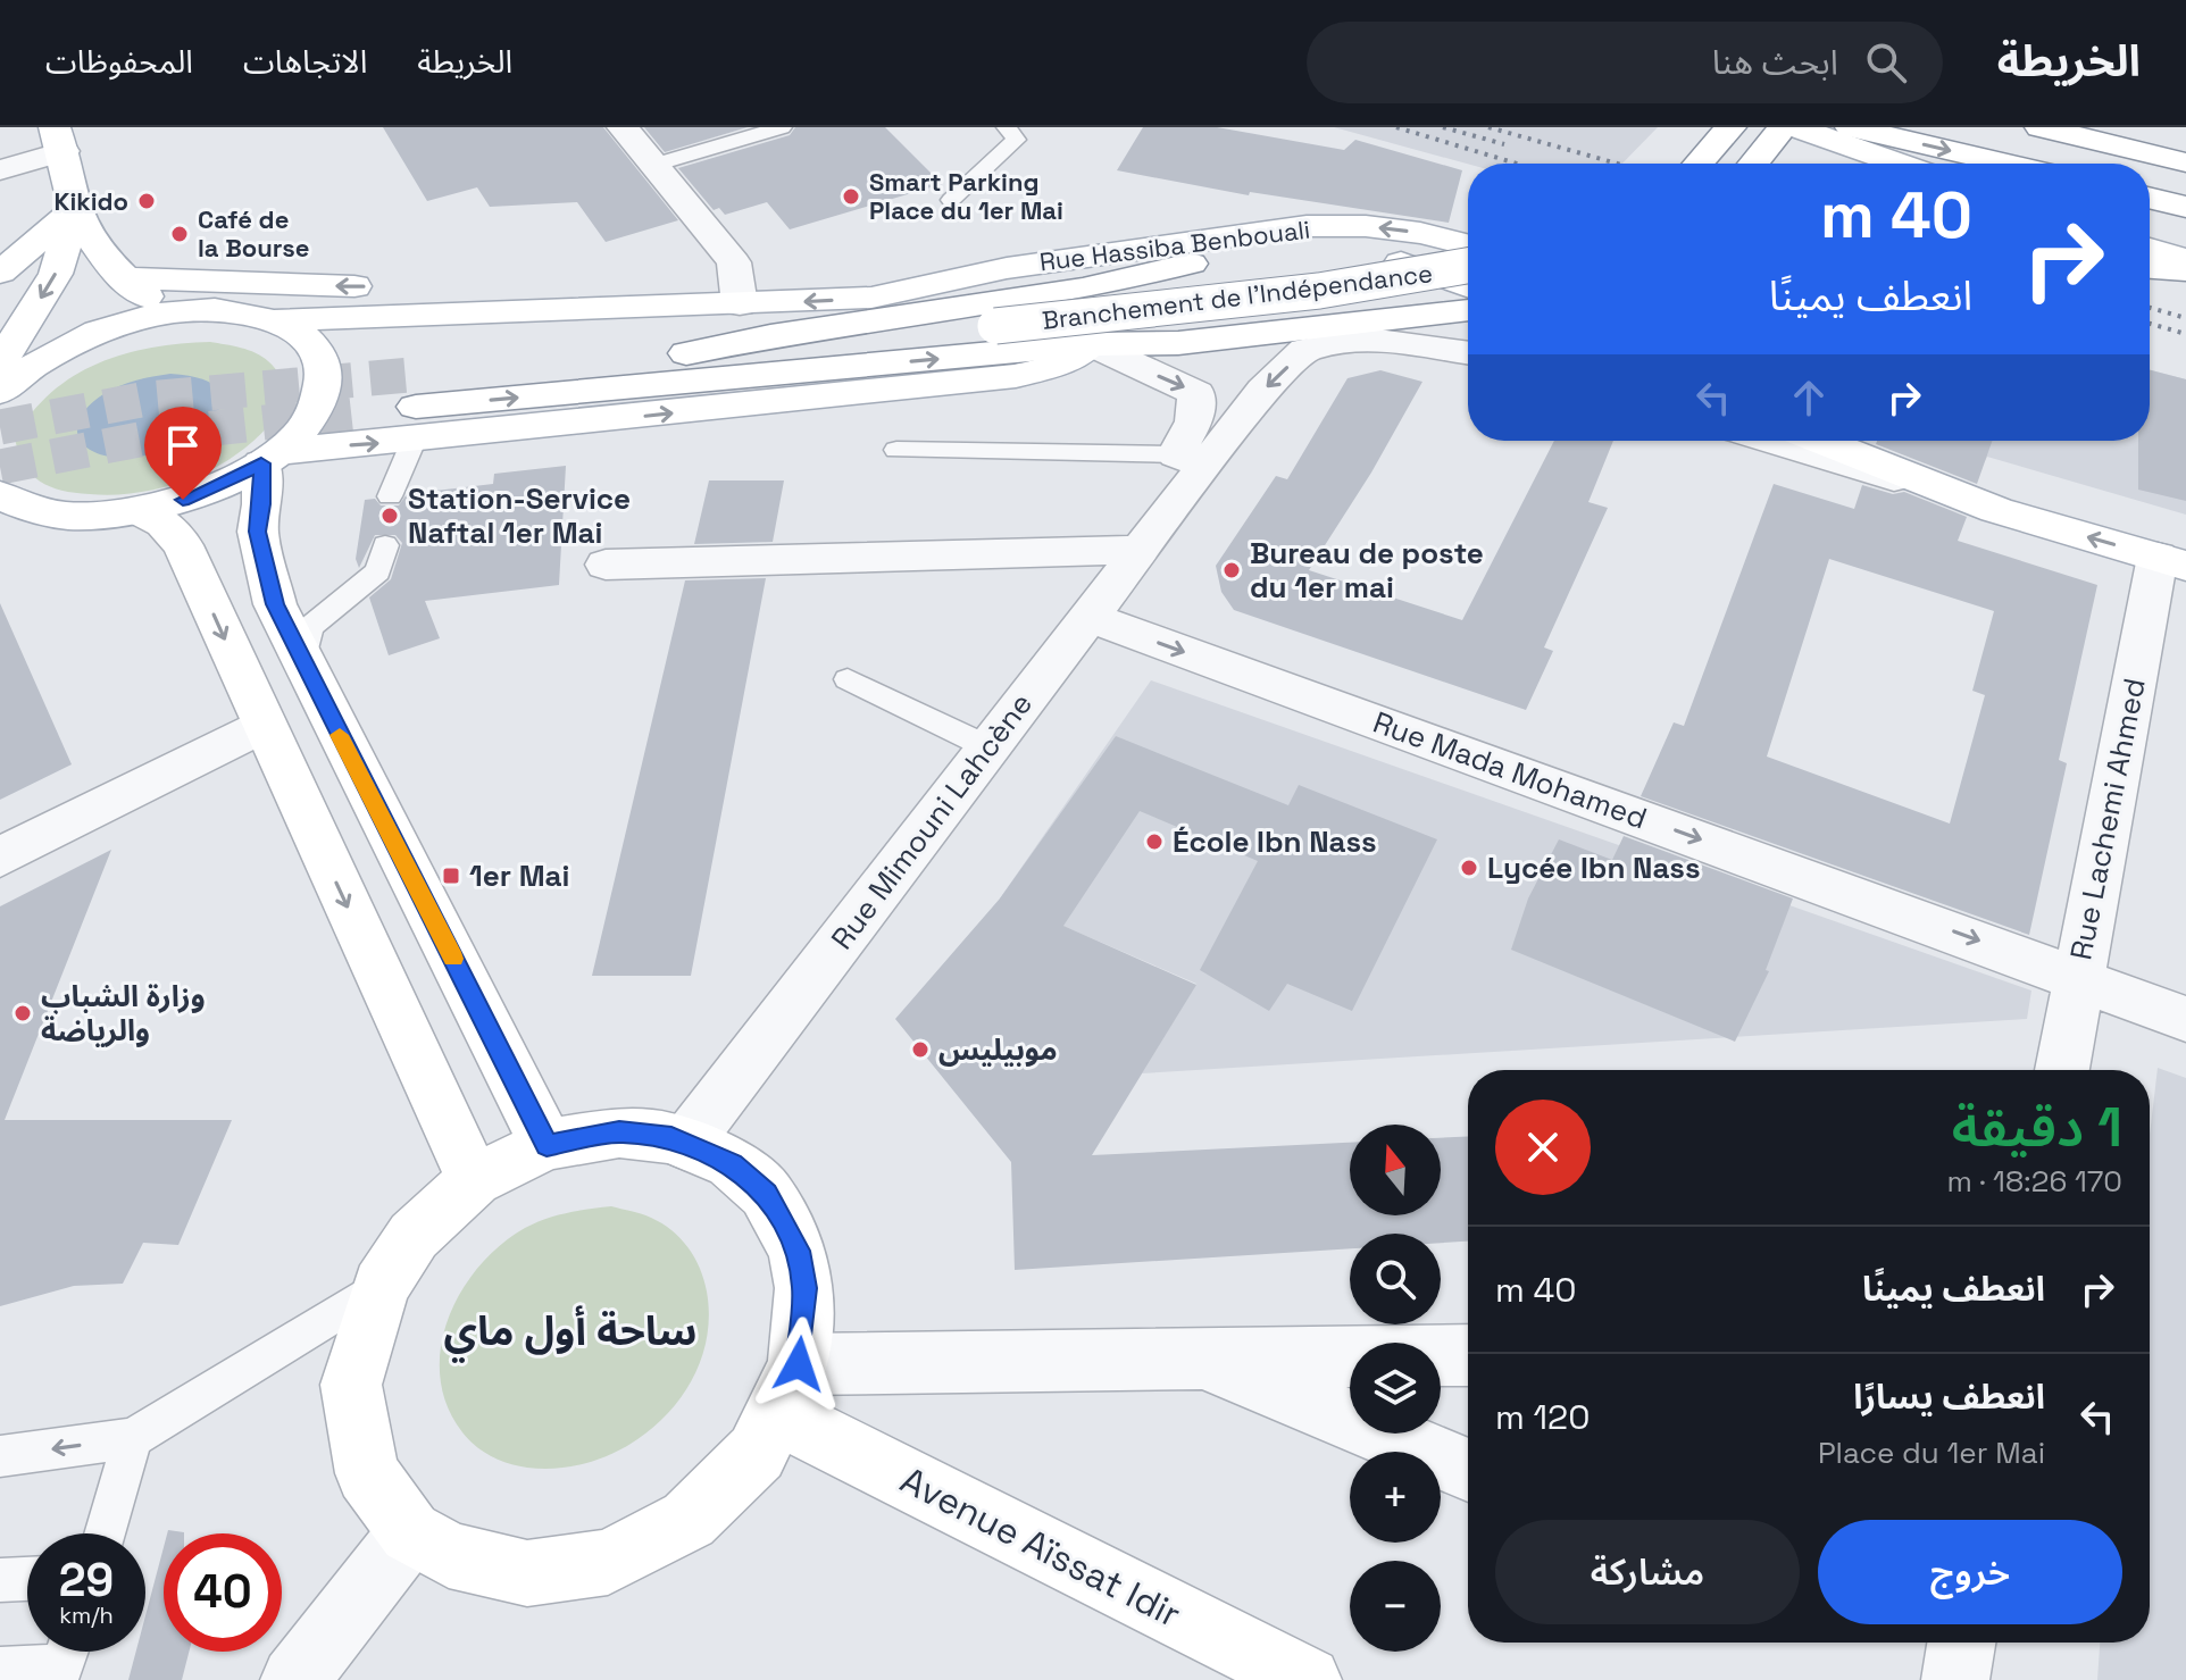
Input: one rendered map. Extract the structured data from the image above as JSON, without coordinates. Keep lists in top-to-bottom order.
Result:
{
  "streets": {
    "main road": ["Rue Hassiba Benbouali", "Branchement de l'Indépendance", "Avenue Aïssat Idir"],
    "street": ["Rue Mada Mohamed", "Rue Lachemi Ahmed", "Rue Mimouni Lahcène"]
  },
  "crossings": [
    ["Rue Mada Mohamed", "Rue Lachemi Ahmed"],
    ["Rue Mada Mohamed", "Rue Mimouni Lahcène"]
  ],
  "one_way": ["Rue Mada Mohamed"],
  "districts": ["ساحة أول ماي"],
  "places": {
    "other": [
      "Smart Parking Place du 1er Mai",
      "Kikido",
      "Café de la Bourse",
      "Station-Service Naftal 1er Mai",
      "Bureau de poste du 1er mai",
      "École Ibn Nass",
      "Lycée Ibn Nass",
      "وزارة الشباب والرياضة",
      "موبيليس"
    ],
    "transit": ["1er Mai"]
  },
  "north": "top",
  "page": {
    "header": "الخريطة",
    "search": "ابحث هنا",
    "nav": ["الخريطة", "الاتجاهات", "المحفوظات"],
    "turn": ["40 m", "انعطف يمينًا"],
    "heading": ["1 دقيقة", "170 m · 18:26"],
    "map_buttons": ["+", "−"],
    "list": [
      {
        "name": "انعطف يمينًا",
        "value": "40 m"
      },
      {
        "name": "انعطف يسارًا",
        "note": "Place du 1er Mai",
        "value": "120 m"
      }
    ],
    "buttons": ["خروج", "مشاركة"],
    "speed": "29 km/h",
    "limit": "40"
  }
}
